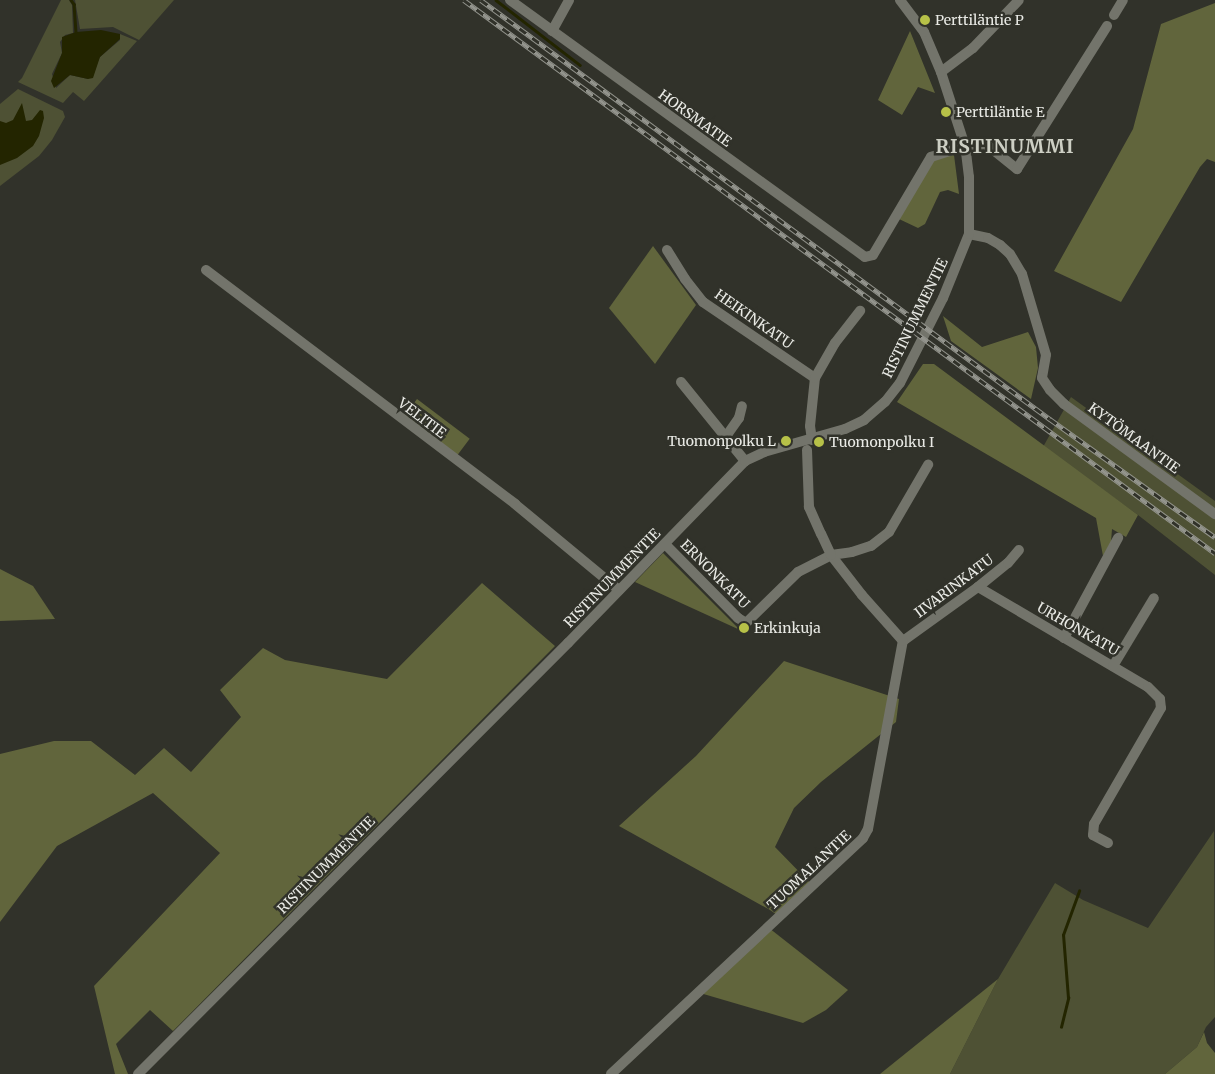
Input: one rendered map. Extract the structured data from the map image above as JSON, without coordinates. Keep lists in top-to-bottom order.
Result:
{
  "streets": {
    "street": [
      "HORSMATIE",
      "RISTINUMMENTIE",
      "HEIKINKATU",
      "VELITIE",
      "KYTÖMAANTIE",
      "ERNONKATU",
      "IIVARINKATU",
      "URHONKATU",
      "TUOMALANTIE"
    ]
  },
  "crossings": [
    ["HORSMATIE", "RISTINUMMENTIE"],
    ["RISTINUMMENTIE", "VELITIE"],
    ["RISTINUMMENTIE", "KYTÖMAANTIE"],
    ["RISTINUMMENTIE", "ERNONKATU"],
    ["IIVARINKATU", "URHONKATU"],
    ["IIVARINKATU", "TUOMALANTIE"]
  ],
  "districts": ["RISTINUMMI"],
  "places": [
    "Perttiläntie P",
    "Perttiläntie E",
    "Tuomonpolku L",
    "Tuomonpolku I",
    "Erkinkuja"
  ]
}
